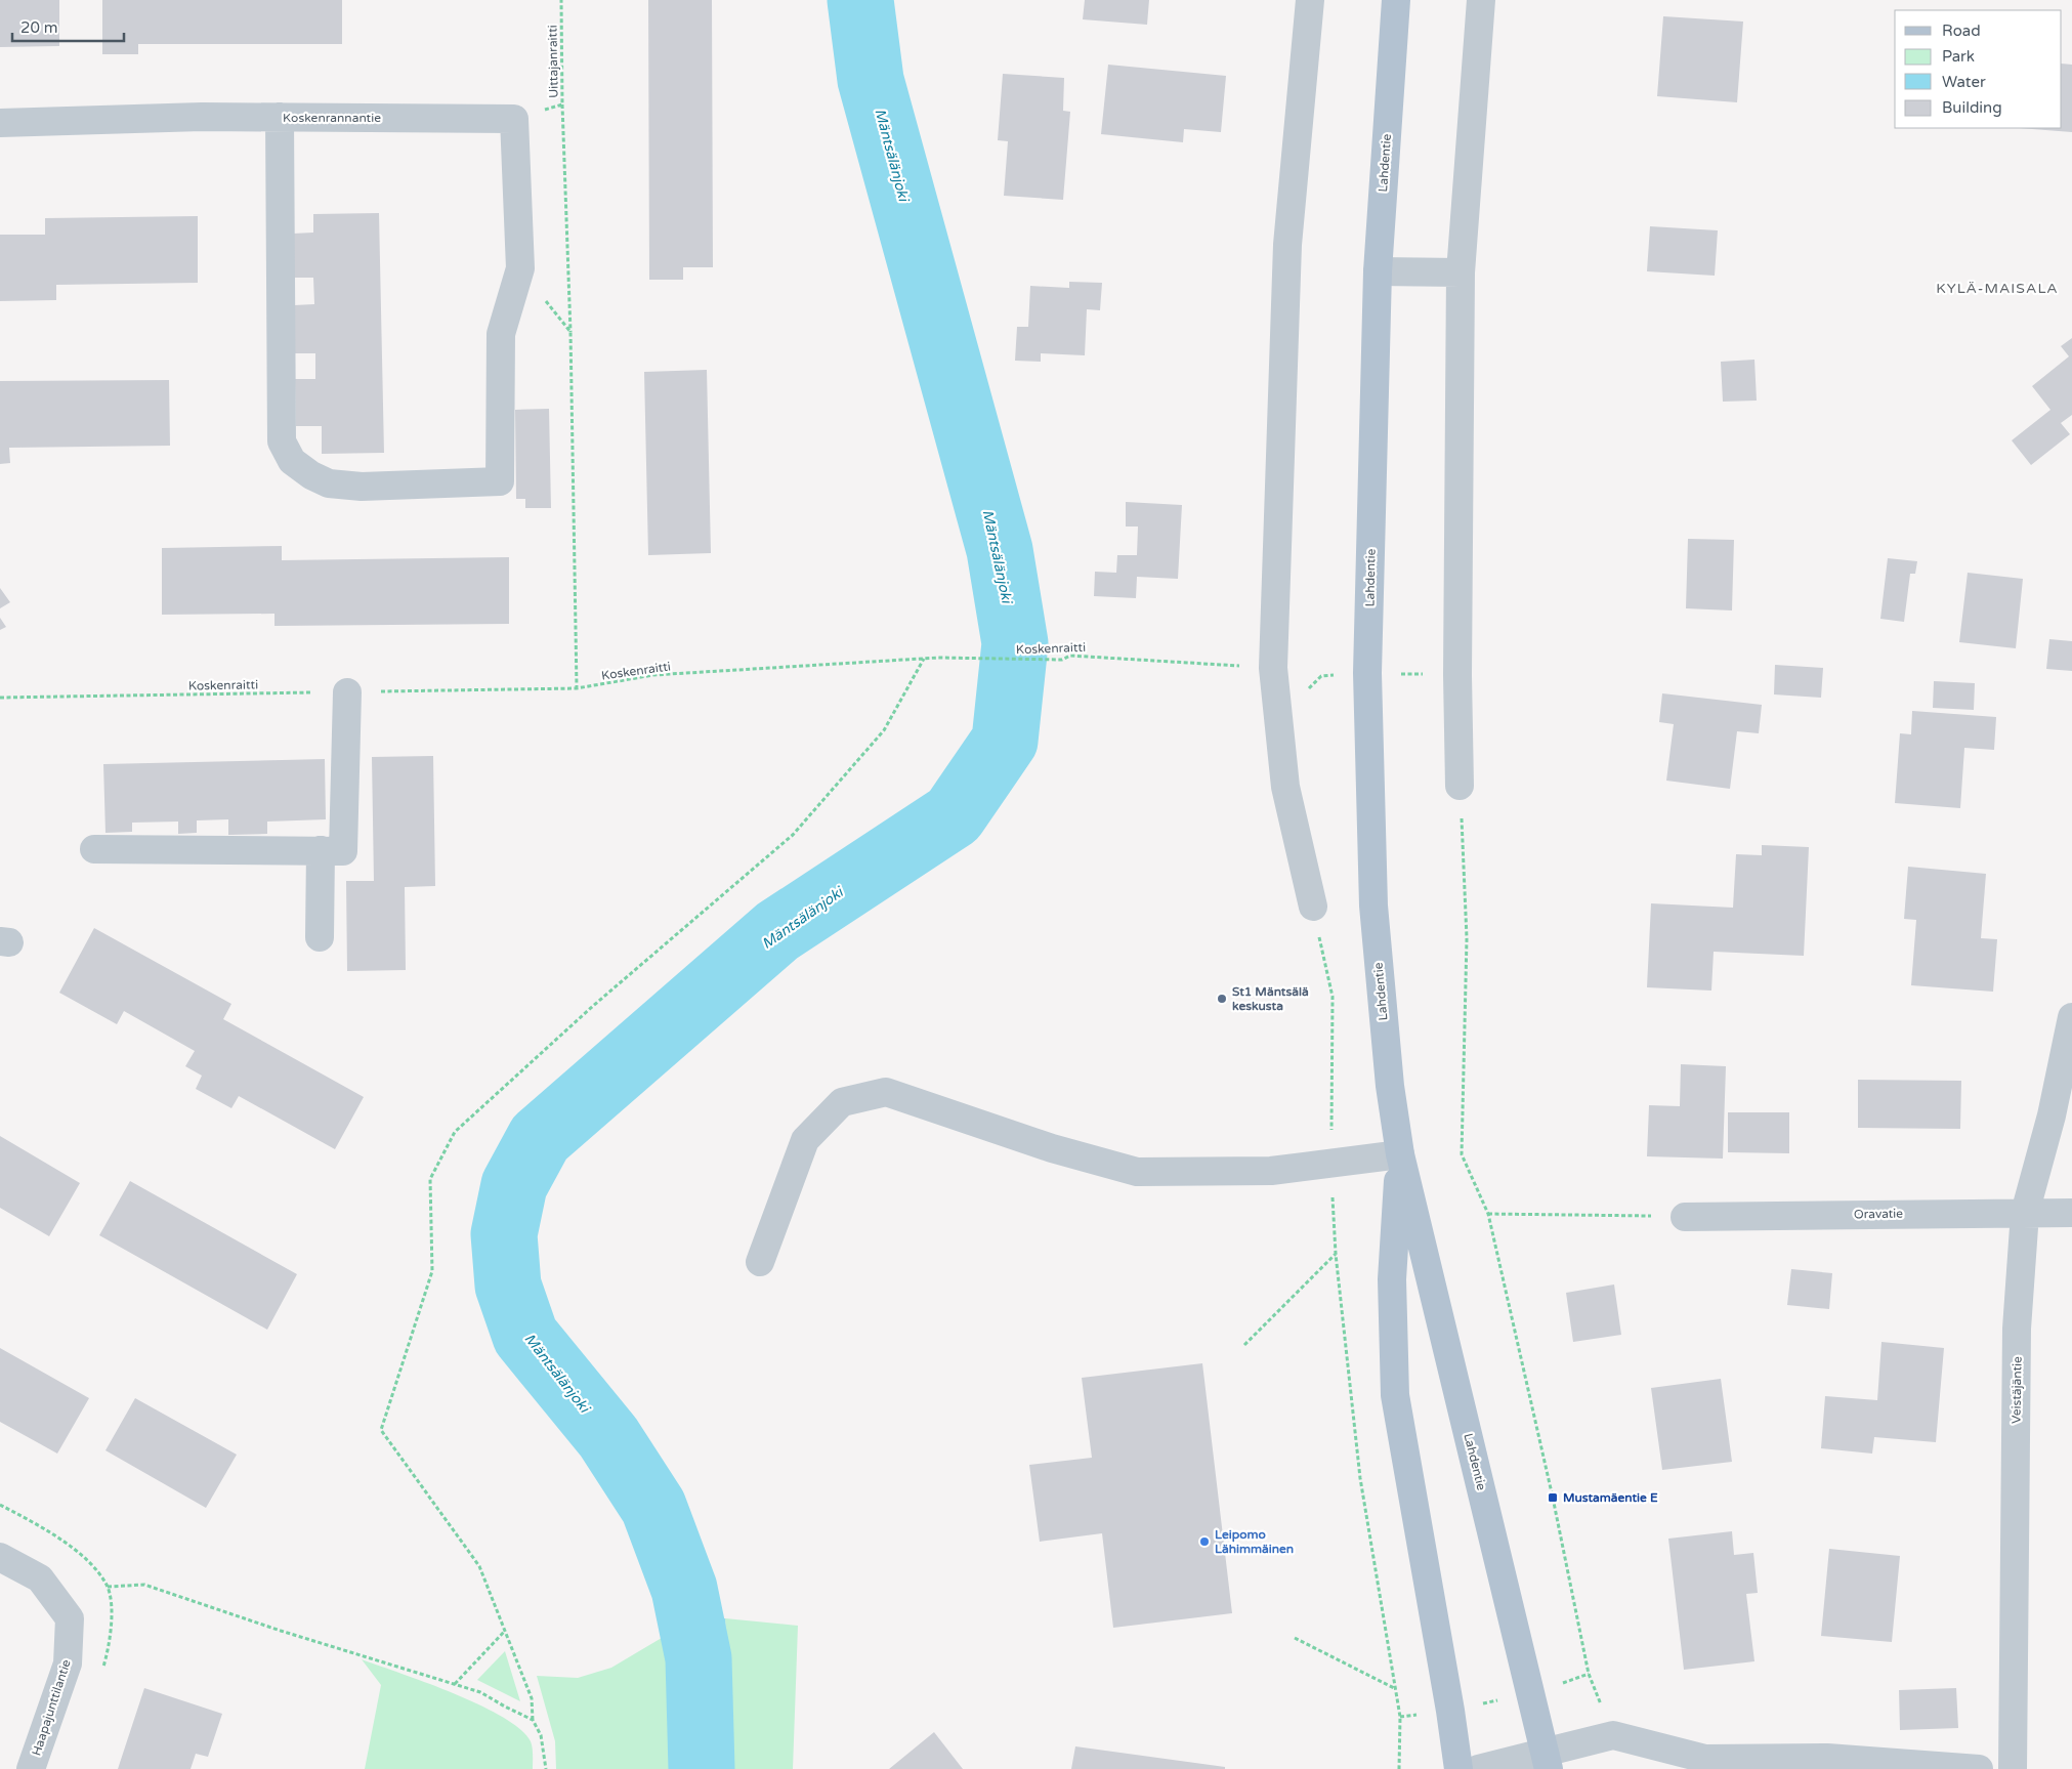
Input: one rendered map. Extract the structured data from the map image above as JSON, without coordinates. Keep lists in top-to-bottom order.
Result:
{
  "streets": {
    "main road": ["Lahdentie"],
    "street": [
      "Koskenrannantie",
      "Oravatie",
      "Veistäjäntie",
      "Haapajunttilantie"
    ],
    "path": ["Uittajanraitti", "Koskenraitti"]
  },
  "crossings": [
    ["Uittajanraitti", "Koskenrannantie"],
    ["Oravatie", "Veistäjäntie"]
  ],
  "districts": ["KYLÄ-MAISALA"],
  "water": ["Mäntsälänjoki"],
  "places": {
    "other": ["St1 Mäntsälä keskusta", "Leipomo Lähimmäinen"],
    "transit": ["Mustamäentie E"]
  },
  "legend": [
    "Road",
    "Park",
    "Water",
    "Building"
  ],
  "scale_bar": "20 m"
}
